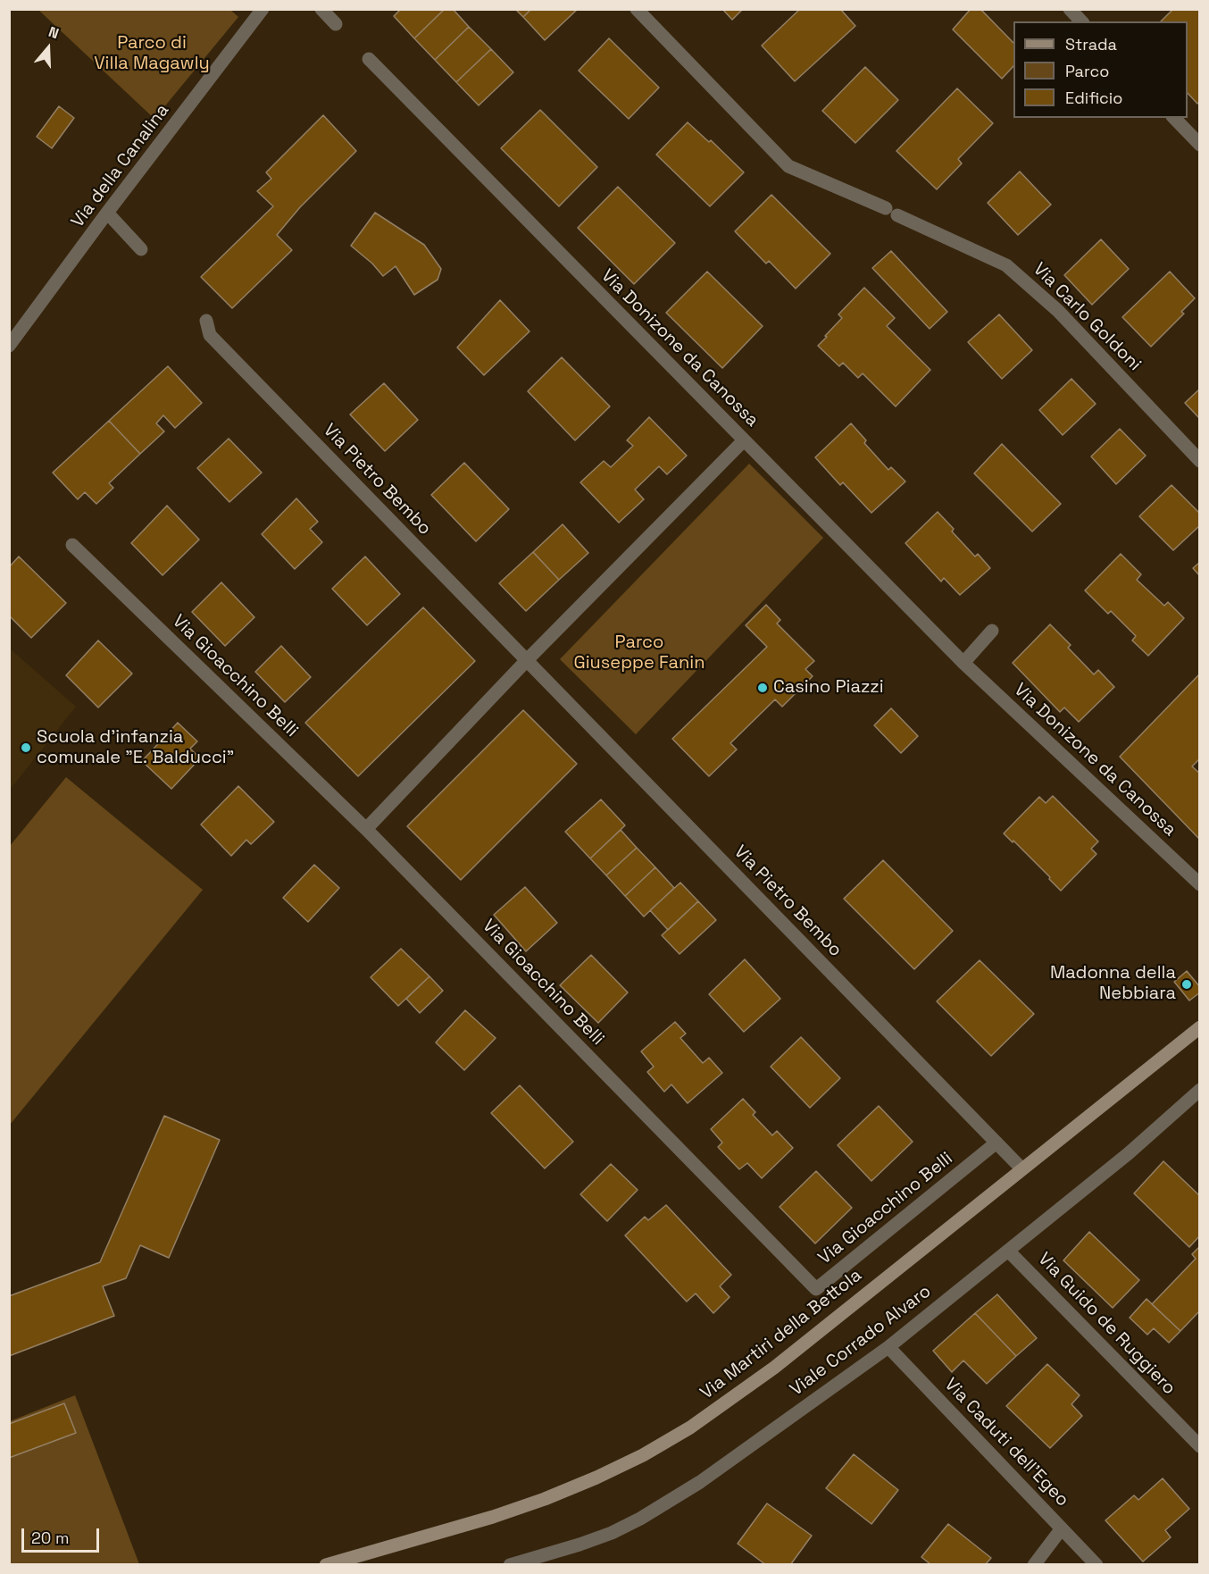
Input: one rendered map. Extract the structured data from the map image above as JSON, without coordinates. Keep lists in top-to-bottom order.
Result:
{
  "streets": {
    "main road": ["Via Martiri della Bettola"],
    "street": [
      "Via della Canalina",
      "Via Carlo Goldoni",
      "Via Donizone da Canossa",
      "Via Pietro Bembo",
      "Via Gioacchino Belli",
      "Via Guido de Ruggiero",
      "Viale Corrado Alvaro",
      "Via Caduti dell'Egeo"
    ]
  },
  "crossings": [
    ["Via Pietro Bembo", "Via Gioacchino Belli"],
    ["Via Pietro Bembo", "Via Martiri della Bettola"],
    ["Via Guido de Ruggiero", "Viale Corrado Alvaro"],
    ["Viale Corrado Alvaro", "Via Caduti dell'Egeo"]
  ],
  "parks": ["Parco di Villa Magawly", "Parco Giuseppe Fanin"],
  "places": ["Casino Piazzi", "Scuola d'infanzia comunale \"E. Balducci\"", "Madonna della Nebbiara"],
  "legend": ["Strada", "Parco", "Edificio"],
  "scale_bar": "20 m",
  "north": "top"
}
